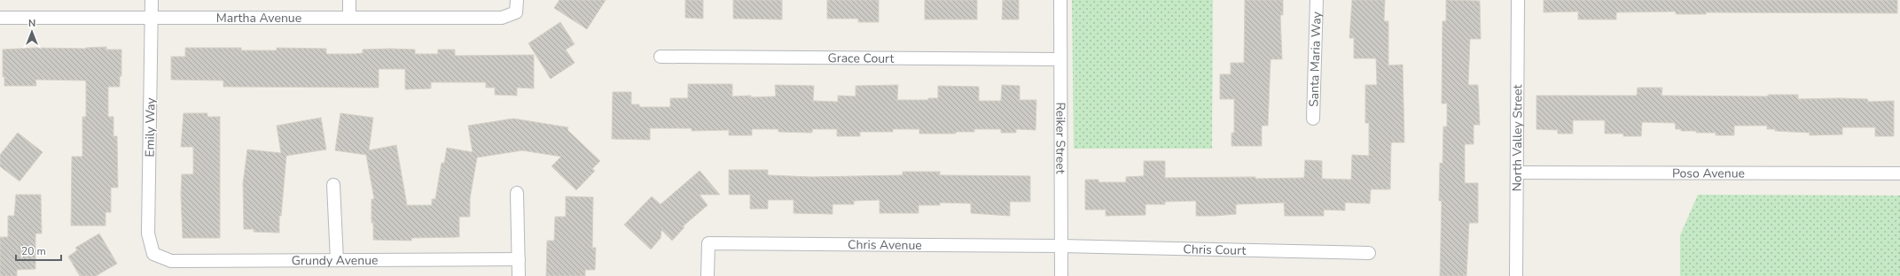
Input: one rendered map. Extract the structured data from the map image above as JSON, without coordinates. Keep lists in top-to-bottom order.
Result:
{
  "streets": {
    "street": [
      "Martha Avenue",
      "Grace Court",
      "Santa Maria Way",
      "Emily Way",
      "Reiker Street",
      "North Valley Street",
      "Poso Avenue",
      "Chris Avenue",
      "Chris Court",
      "Grundy Avenue"
    ]
  },
  "crossings": [
    ["Martha Avenue", "Emily Way"],
    ["Grace Court", "Reiker Street"],
    ["Emily Way", "Grundy Avenue"],
    ["Reiker Street", "Chris Avenue"],
    ["Reiker Street", "Chris Court"],
    ["North Valley Street", "Poso Avenue"],
    ["Chris Avenue", "Chris Court"]
  ],
  "scale_bar": "20 m",
  "north": "top"
}
